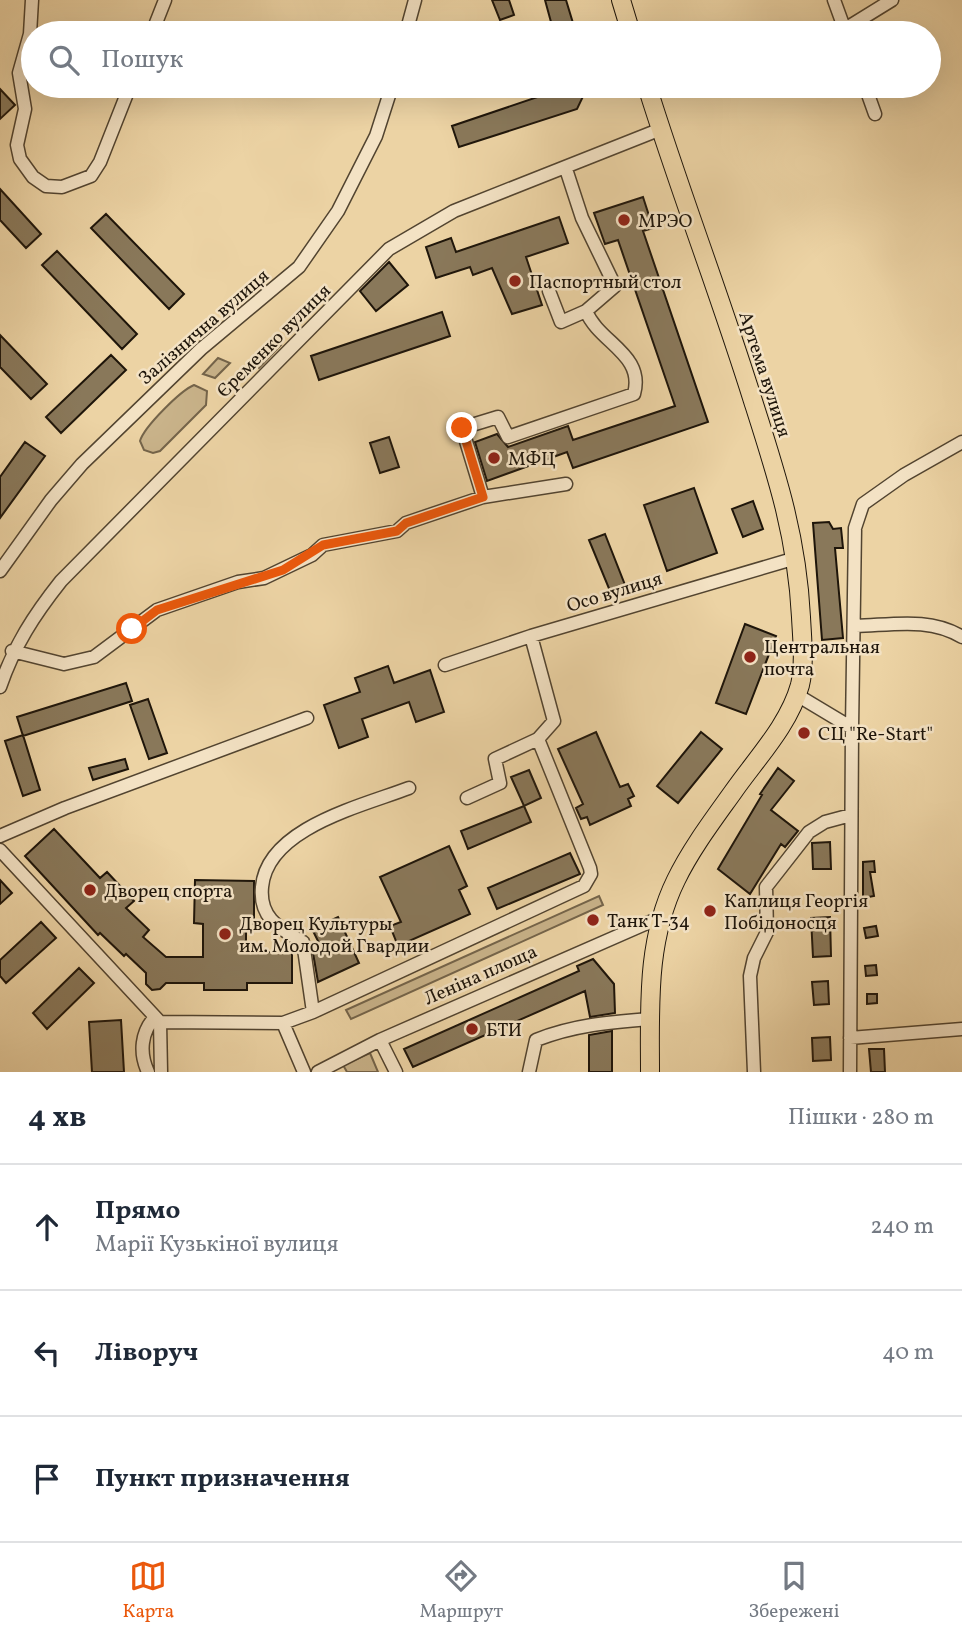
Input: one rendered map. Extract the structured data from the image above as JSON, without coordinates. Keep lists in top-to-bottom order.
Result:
{
  "streets": {
    "highway": ["Артема вулиця"],
    "street": [
      "Залізнична вулиця",
      "Єременко вулиця",
      "Осо вулиця",
      "Леніна площа"
    ]
  },
  "crossings": [
    ["Єременко вулиця", "Артема вулиця"],
    ["Артема вулиця", "Осо вулиця"]
  ],
  "places": [
    "МРЭО",
    "Паспортный стол",
    "МФЦ",
    "Центральная почта",
    "СЦ \"Re-Start\"",
    "Дворец спорта",
    "Каплиця Георгія Побідоносця",
    "Танк Т-34",
    "Дворец Культуры им. Молодой Гвардии",
    "БТИ"
  ],
  "page": {
    "search": "Пошук",
    "heading": ["4 хв", "Пішки · 280 m"],
    "list": [
      ["Прямо", "Марії Кузькіної вулиця", "240 m"],
      ["Ліворуч", "40 m"],
      "Пункт призначення"
    ],
    "nav": ["Карта", "Маршрут", "Збережені"]
  }
}
